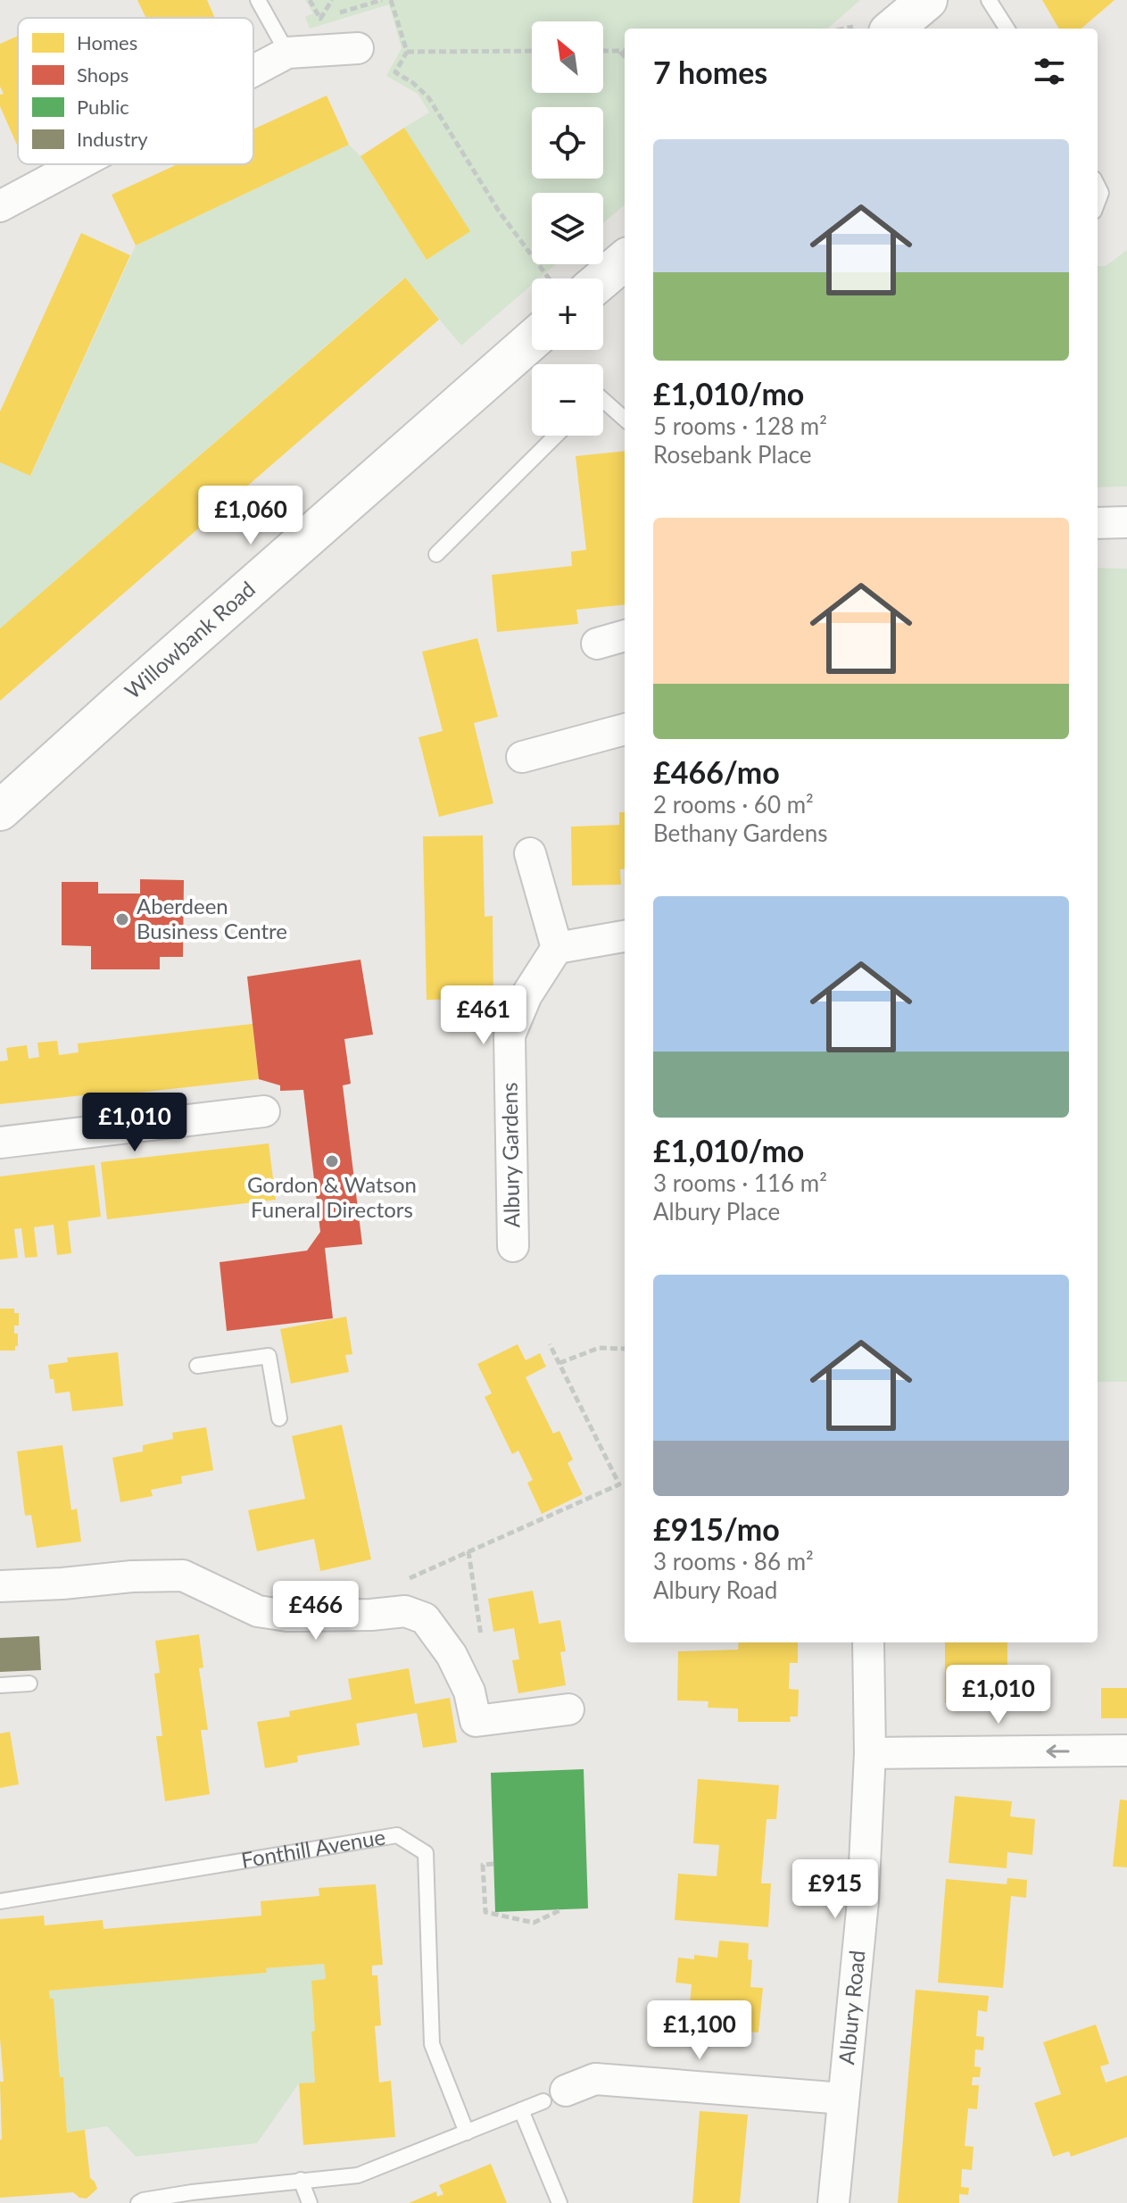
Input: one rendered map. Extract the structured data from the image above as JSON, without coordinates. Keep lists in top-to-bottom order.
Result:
{
  "streets": {
    "street": ["Willowbank Road", "Albury Gardens", "Albury Road"],
    "lane": ["Fonthill Avenue"]
  },
  "places": ["Aberdeen Business Centre", "Gordon & Watson Funeral Directors"],
  "legend": [
    "Homes",
    "Shops",
    "Public",
    "Industry"
  ],
  "north": "top left",
  "page": {
    "map_buttons": ["+", "−"],
    "heading": "7 homes",
    "list": [
      {
        "name": "£1,010/mo",
        "note": "5 rooms · 128 m² · Rosebank Place"
      },
      {
        "name": "£466/mo",
        "note": "2 rooms · 60 m² · Bethany Gardens"
      },
      {
        "name": "£1,010/mo",
        "note": "3 rooms · 116 m² · Albury Place"
      },
      {
        "name": "£915/mo",
        "note": "3 rooms · 86 m² · Albury Road"
      }
    ],
    "price": [
      "£1,060",
      "£461",
      "£1,010",
      "£466",
      "£1,010",
      "£915",
      "£1,100"
    ]
  }
}
